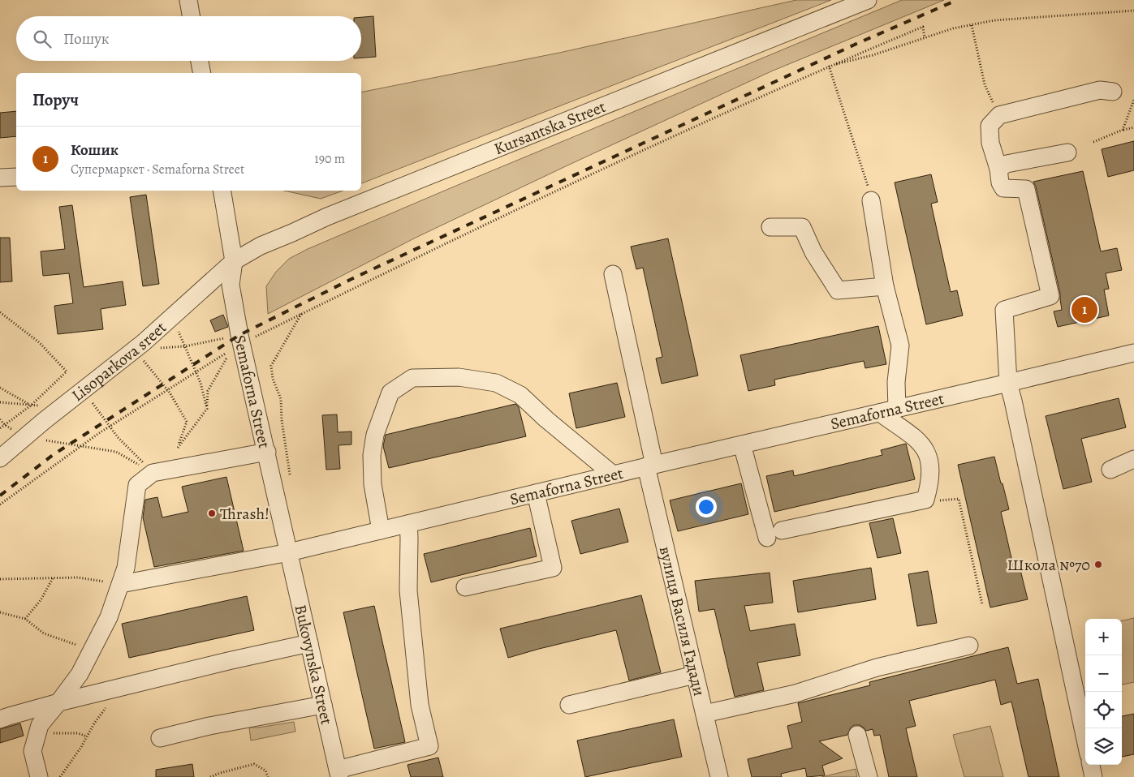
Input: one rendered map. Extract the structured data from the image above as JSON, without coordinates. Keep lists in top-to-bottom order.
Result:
{
  "streets": {
    "street": [
      "Kursantska Street",
      "Lisoparkova sreet",
      "Semaforna Street",
      "вулиця Василя Гадади",
      "Bukovynska Street"
    ]
  },
  "crossings": [
    ["Kursantska Street", "Lisoparkova sreet"],
    ["Kursantska Street", "Semaforna Street"],
    ["Lisoparkova sreet", "Semaforna Street"],
    ["Semaforna Street", "вулиця Василя Гадади"],
    ["Semaforna Street", "Bukovynska Street"]
  ],
  "places": ["Thrash!", "Школа №70"],
  "page": {
    "search": "Пошук",
    "heading": "Поруч",
    "list": [
      {
        "mark": "1",
        "name": "Кошик",
        "note": "Супермаркет · Semaforna Street",
        "value": "190 m"
      }
    ],
    "pins": "1",
    "map_buttons": ["+", "−"]
  }
}
